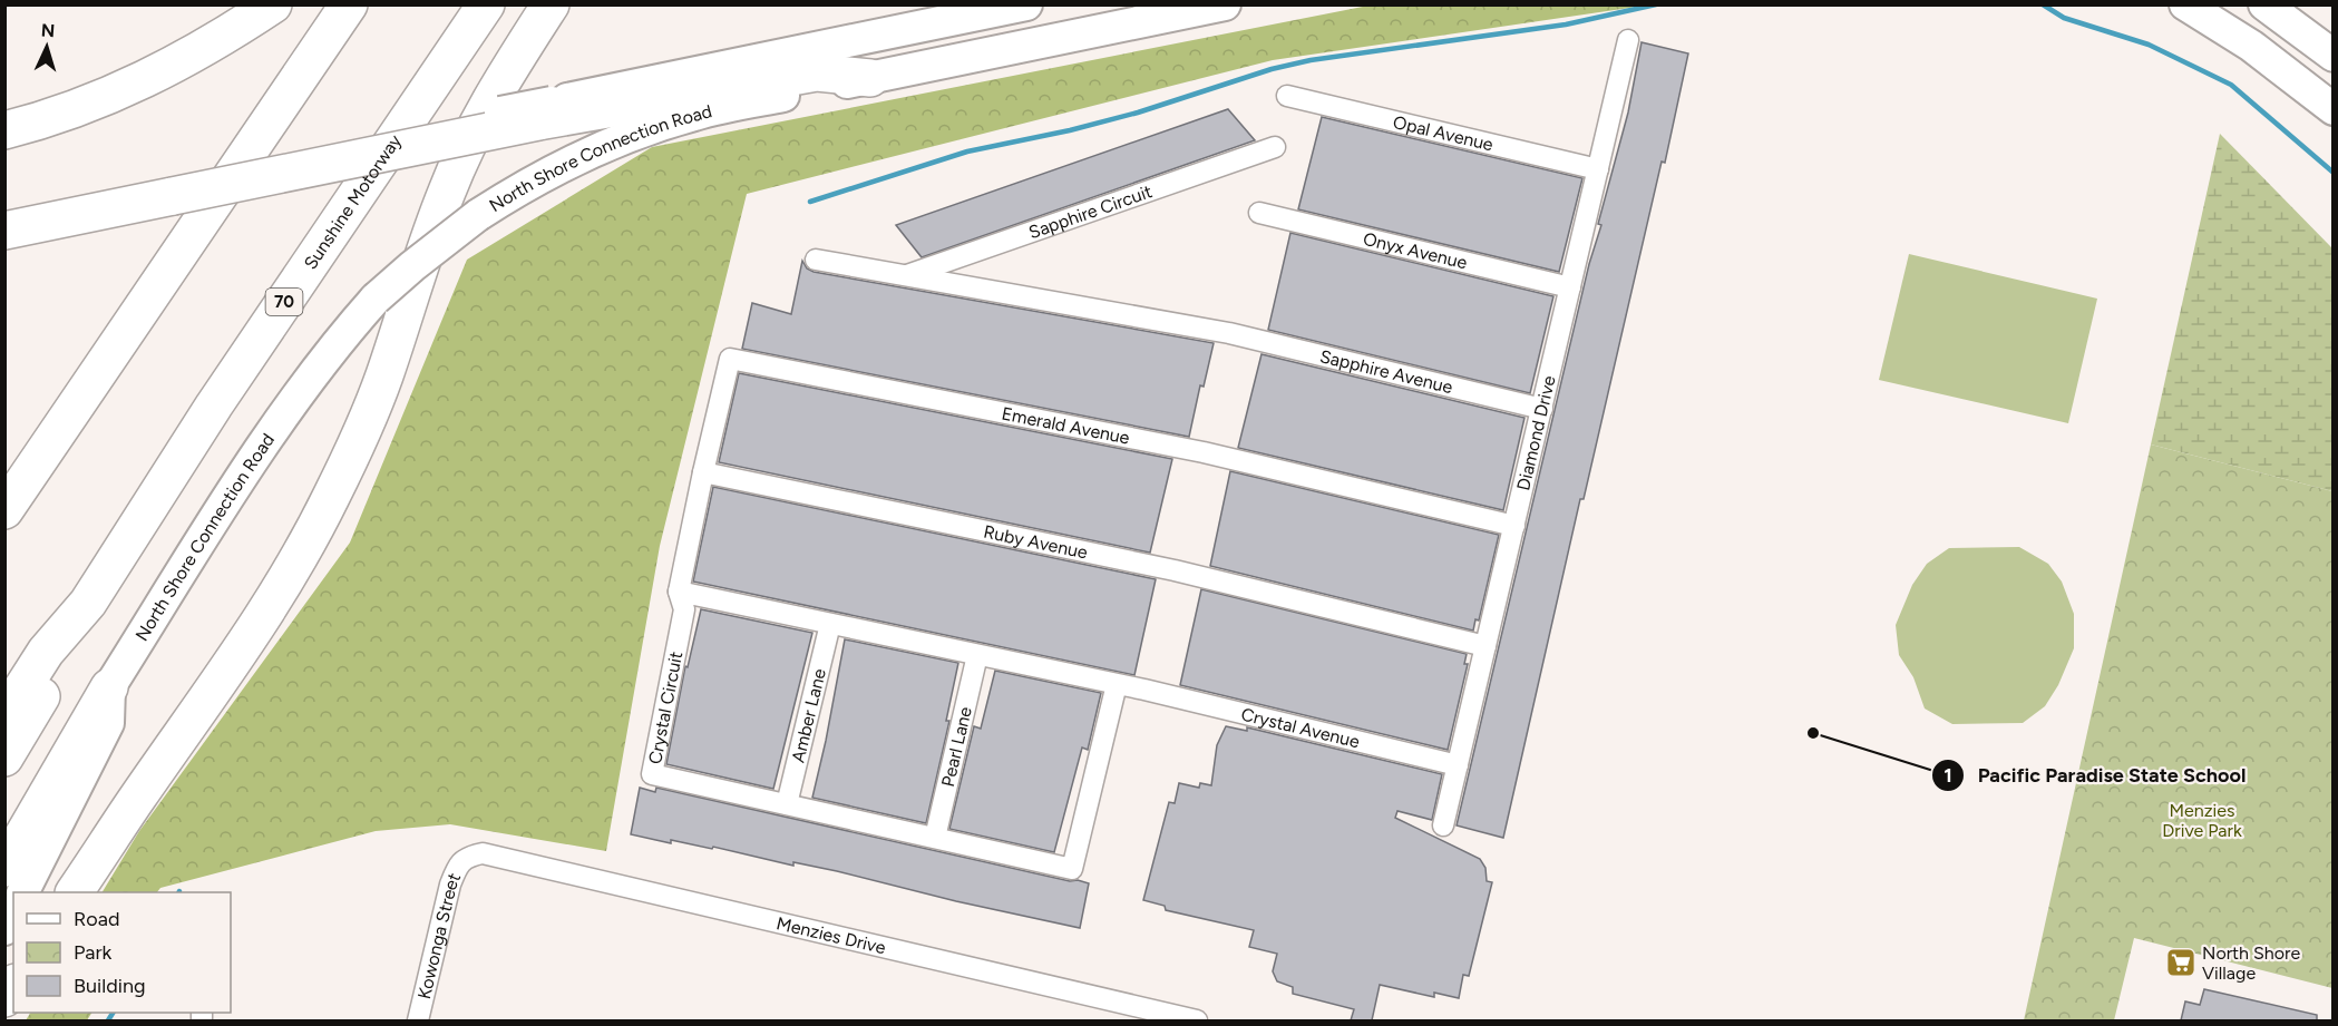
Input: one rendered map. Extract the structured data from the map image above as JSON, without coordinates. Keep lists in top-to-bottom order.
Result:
{
  "streets": {
    "highway": ["Sunshine Motorway", "70"],
    "main road": ["North Shore Connection Road"],
    "street": [
      "Opal Avenue",
      "Sapphire Circuit",
      "Onyx Avenue",
      "Sapphire Avenue",
      "Emerald Avenue",
      "Diamond Drive",
      "Ruby Avenue",
      "Crystal Circuit",
      "Amber Lane",
      "Crystal Avenue",
      "Pearl Lane",
      "Menzies Drive",
      "Kowonga Street"
    ]
  },
  "crossings": [
    ["Opal Avenue", "Diamond Drive"],
    ["Sapphire Circuit", "Sapphire Avenue"],
    ["Onyx Avenue", "Diamond Drive"],
    ["Sapphire Avenue", "Diamond Drive"],
    ["Emerald Avenue", "Diamond Drive"],
    ["Emerald Avenue", "Ruby Avenue"],
    ["Diamond Drive", "Ruby Avenue"],
    ["Diamond Drive", "Crystal Avenue"],
    ["Crystal Circuit", "Amber Lane"],
    ["Crystal Circuit", "Crystal Avenue"],
    ["Crystal Circuit", "Pearl Lane"],
    ["Menzies Drive", "Kowonga Street"]
  ],
  "parks": ["Menzies Drive Park"],
  "places": {
    "other": ["Pacific Paradise State School"],
    "supermarket": ["North Shore Village"]
  },
  "legend": ["Road", "Park", "Building"],
  "north": "top"
}
